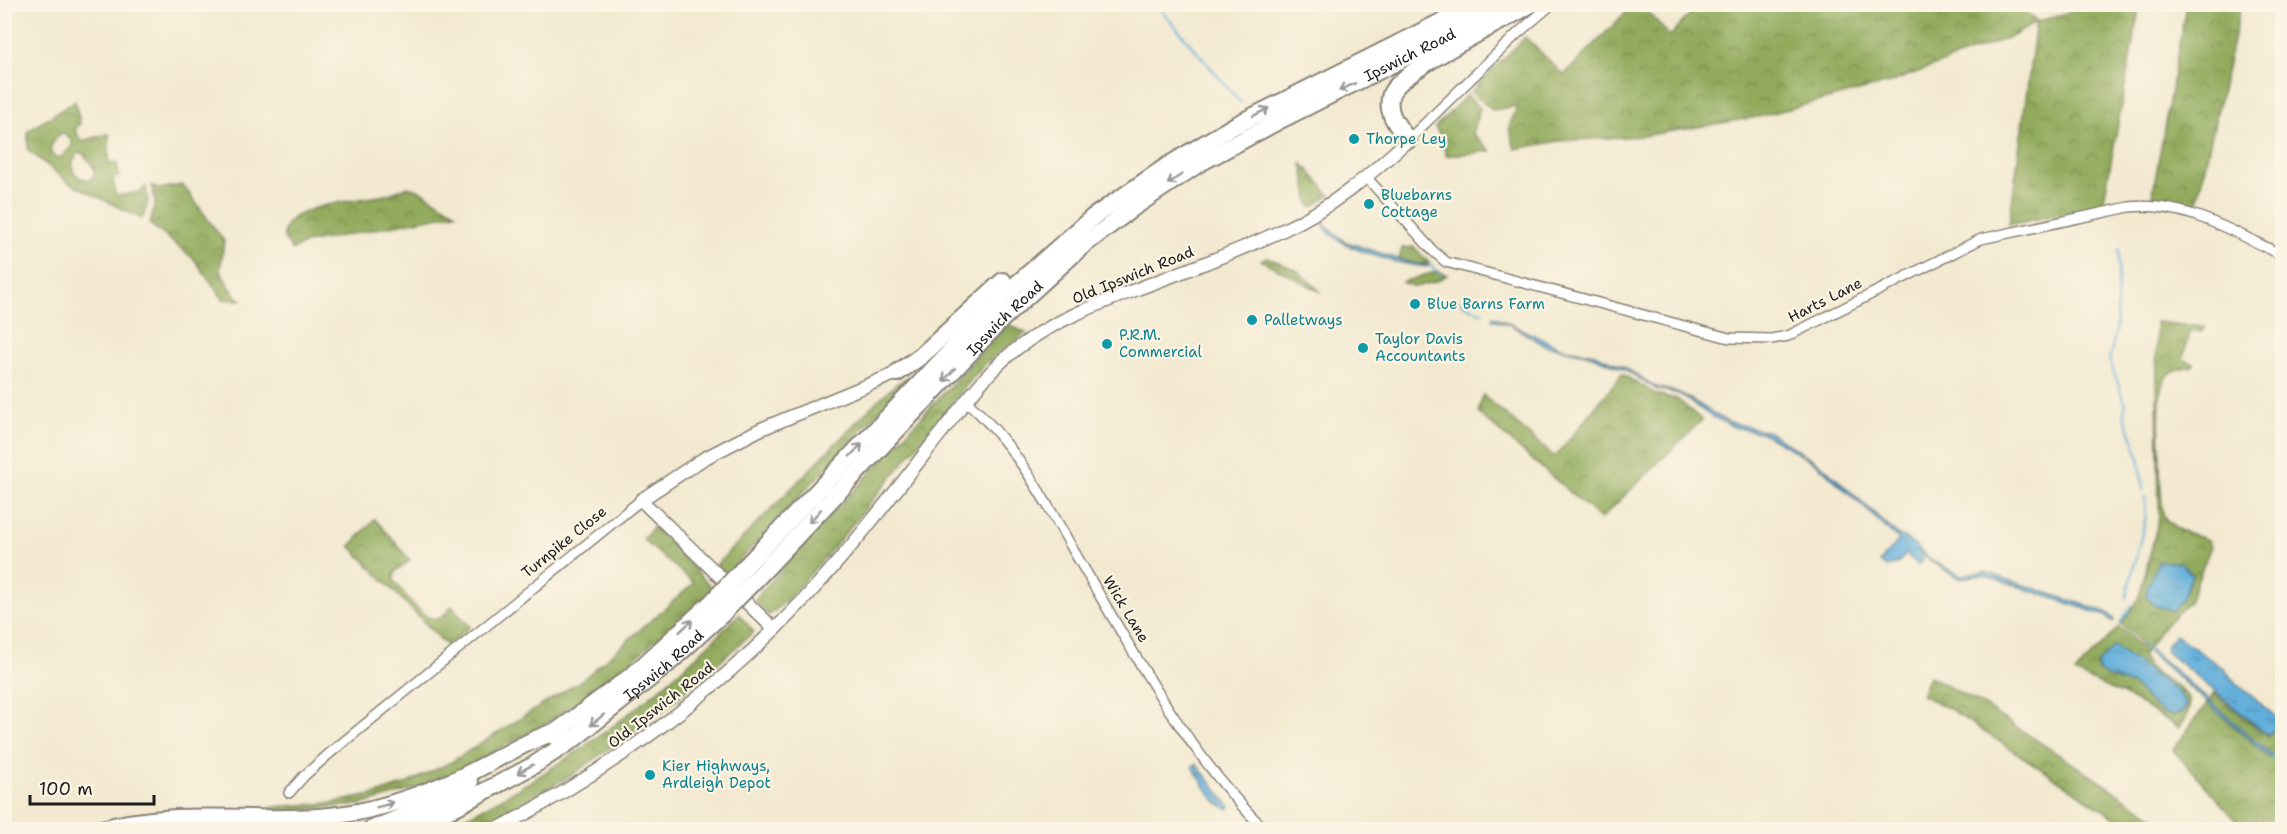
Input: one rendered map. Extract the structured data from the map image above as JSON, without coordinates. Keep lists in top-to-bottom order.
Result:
{
  "streets": {
    "highway": ["Ipswich Road"],
    "street": [
      "Old Ipswich Road",
      "Harts Lane",
      "Turnpike Close",
      "Wick Lane"
    ]
  },
  "crossings": [
    ["Old Ipswich Road", "Harts Lane"],
    ["Old Ipswich Road", "Wick Lane"]
  ],
  "places": [
    "Thorpe Ley",
    "Bluebarns Cottage",
    "Blue Barns Farm",
    "Palletways",
    "P.R.M. Commercial",
    "Taylor Davis Accountants",
    "Kier Highways, Ardleigh Depot"
  ],
  "scale_bar": "100 m"
}
